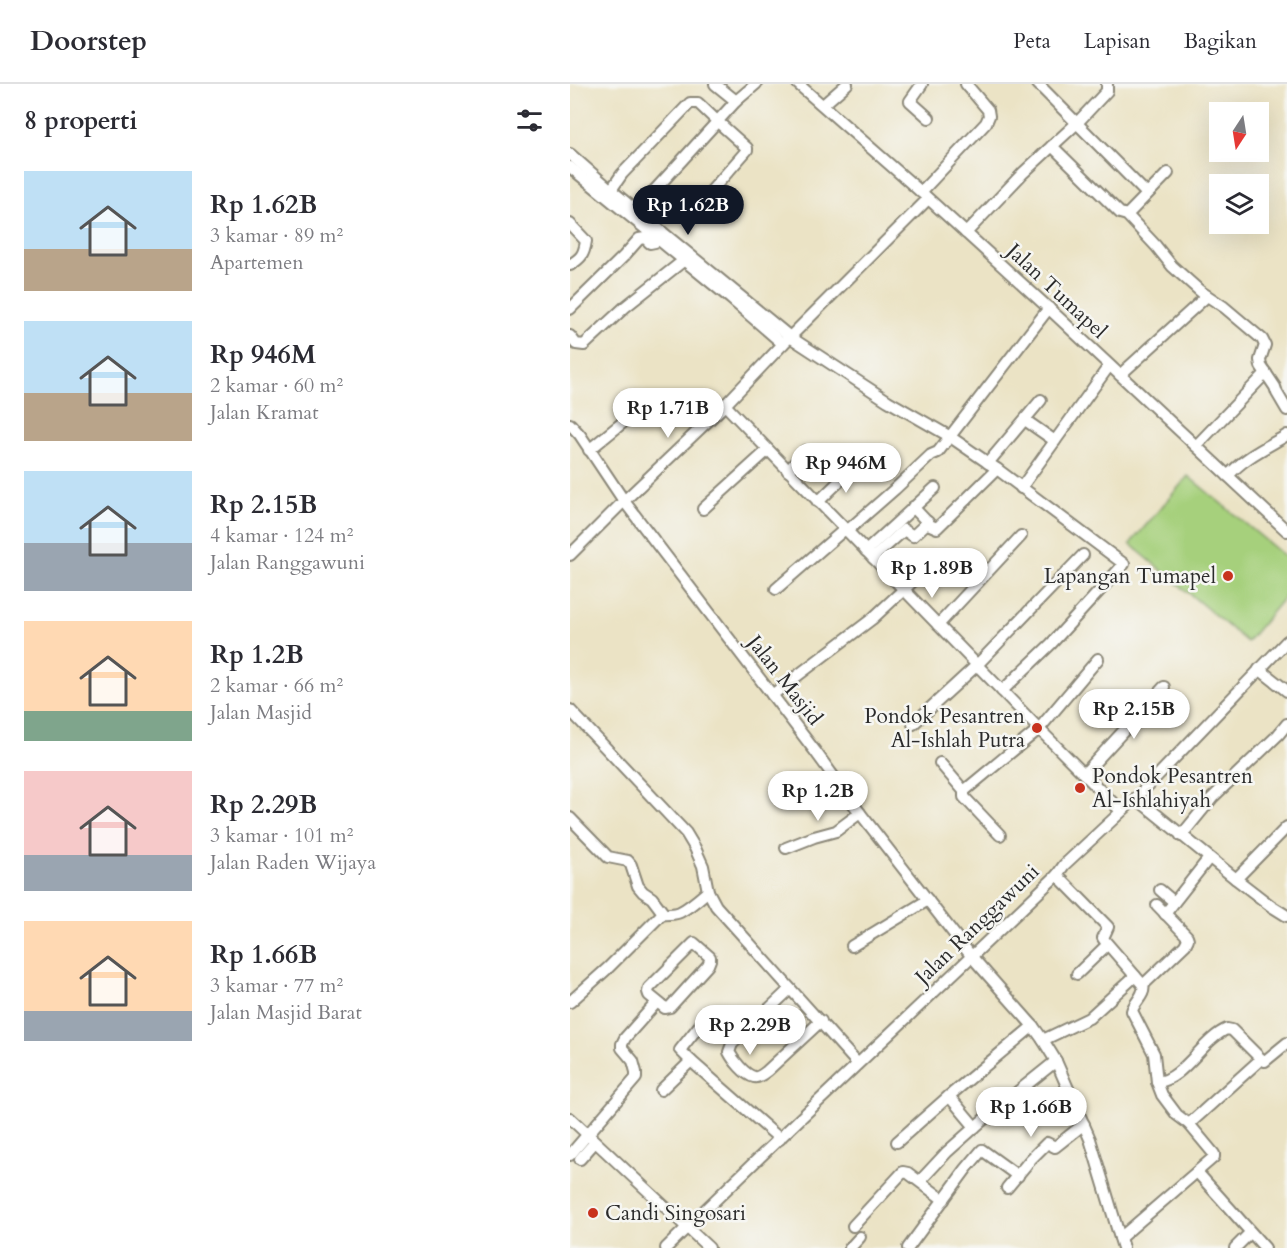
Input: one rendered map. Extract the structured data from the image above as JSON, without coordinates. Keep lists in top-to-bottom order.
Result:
{
  "streets": {
    "street": ["Jalan Tumapel", "Jalan Masjid", "Jalan Ranggawuni"]
  },
  "crossings": [
    ["Jalan Masjid", "Jalan Ranggawuni"]
  ],
  "places": [
    "Lapangan Tumapel",
    "Pondok Pesantren Al-Ishlah Putra",
    "Pondok Pesantren Al-Ishlahiyah",
    "Candi Singosari"
  ],
  "north": "bottom",
  "page": {
    "header": "Doorstep",
    "nav": ["Peta", "Lapisan", "Bagikan"],
    "heading": "8 properti",
    "list": [
      {
        "name": "Rp 1.62B",
        "note": "3 kamar · 89 m² · Apartemen"
      },
      {
        "name": "Rp 946M",
        "note": "2 kamar · 60 m² · Jalan Kramat"
      },
      {
        "name": "Rp 2.15B",
        "note": "4 kamar · 124 m² · Jalan Ranggawuni"
      },
      {
        "name": "Rp 1.2B",
        "note": "2 kamar · 66 m² · Jalan Masjid"
      },
      {
        "name": "Rp 2.29B",
        "note": "3 kamar · 101 m² · Jalan Raden Wijaya"
      },
      {
        "name": "Rp 1.66B",
        "note": "3 kamar · 77 m² · Jalan Masjid Barat"
      }
    ],
    "price": [
      "Rp 1.62B",
      "Rp 1.71B",
      "Rp 946M",
      "Rp 1.89B",
      "Rp 2.15B",
      "Rp 1.2B",
      "Rp 2.29B",
      "Rp 1.66B"
    ]
  }
}
